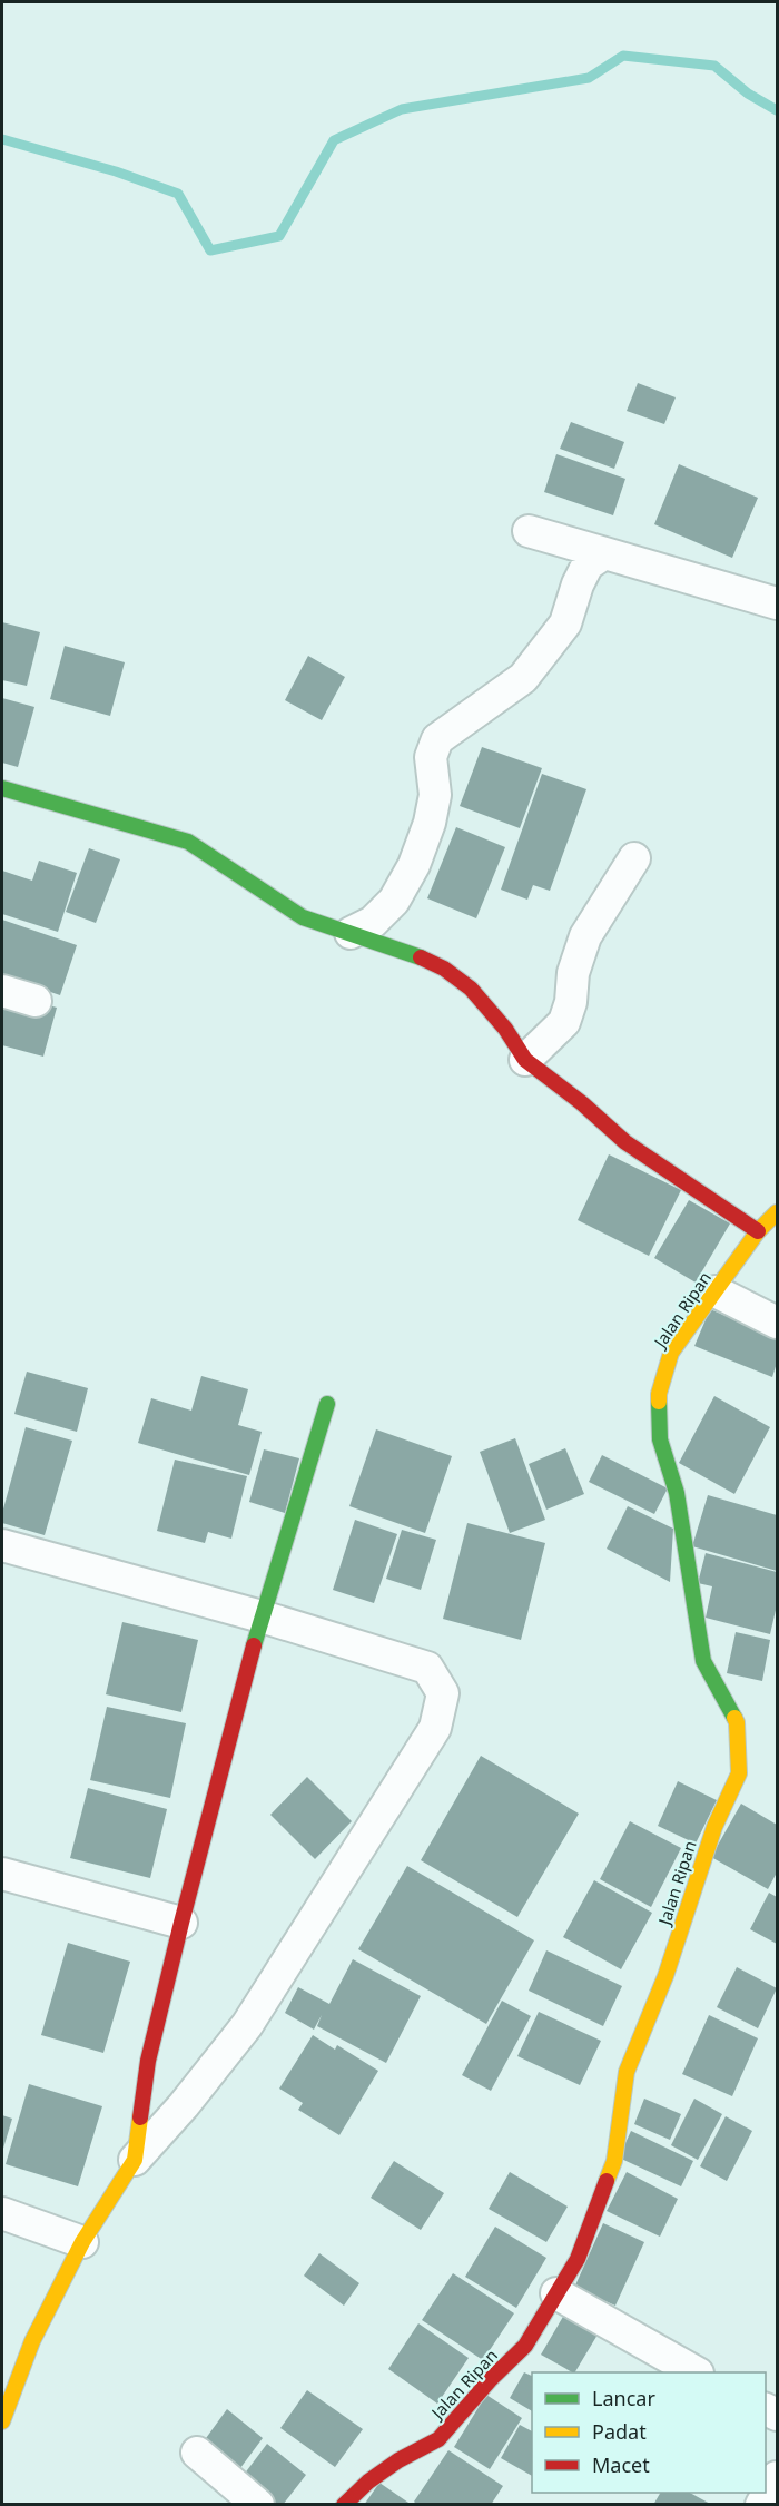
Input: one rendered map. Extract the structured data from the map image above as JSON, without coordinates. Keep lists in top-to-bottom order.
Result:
{
  "streets": {
    "street": ["Jalan Ripan"]
  },
  "legend": ["Lancar", "Padat", "Macet"]
}
